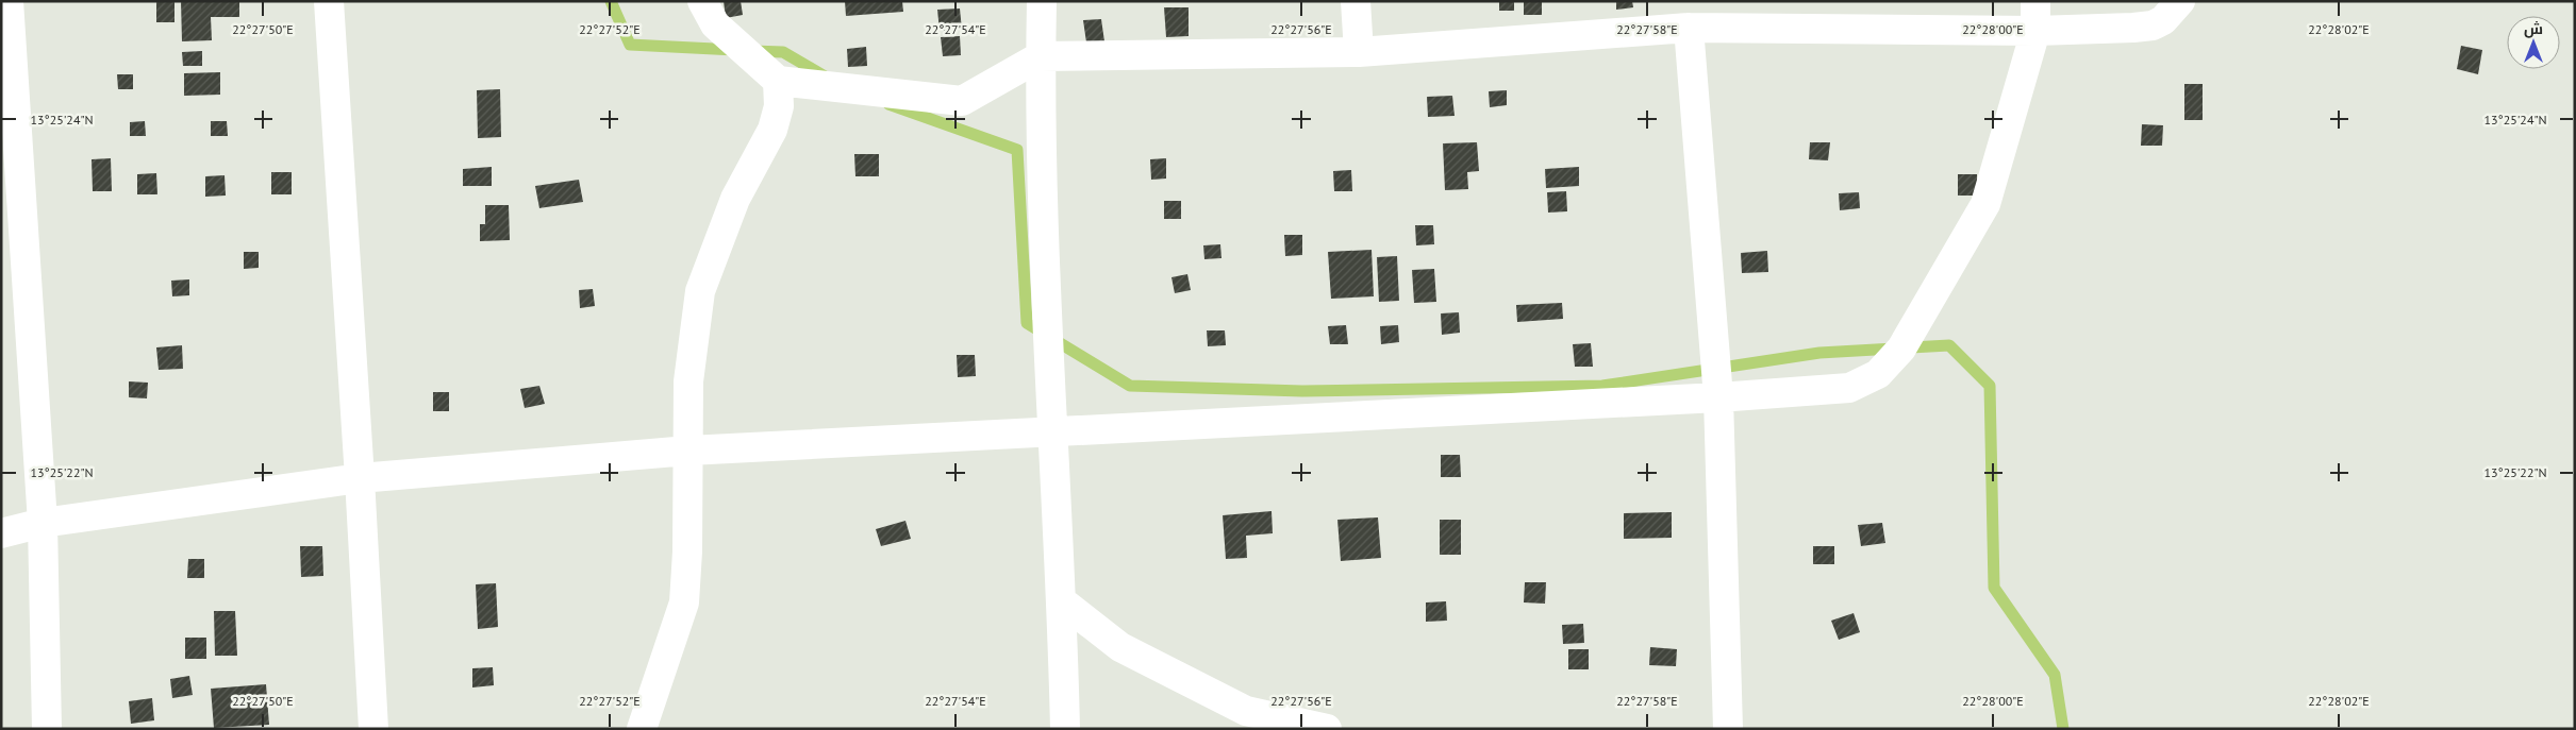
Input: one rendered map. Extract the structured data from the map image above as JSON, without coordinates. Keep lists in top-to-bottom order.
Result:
{
  "north": "top",
  "coordinates": [
    "22°27'50\"E",
    "22°27'52\"E",
    "22°27'54\"E",
    "22°27'56\"E",
    "22°27'58\"E",
    "22°28'00\"E",
    "22°28'02\"E",
    "13°25'24\"N",
    "13°25'22\"N"
  ]
}
